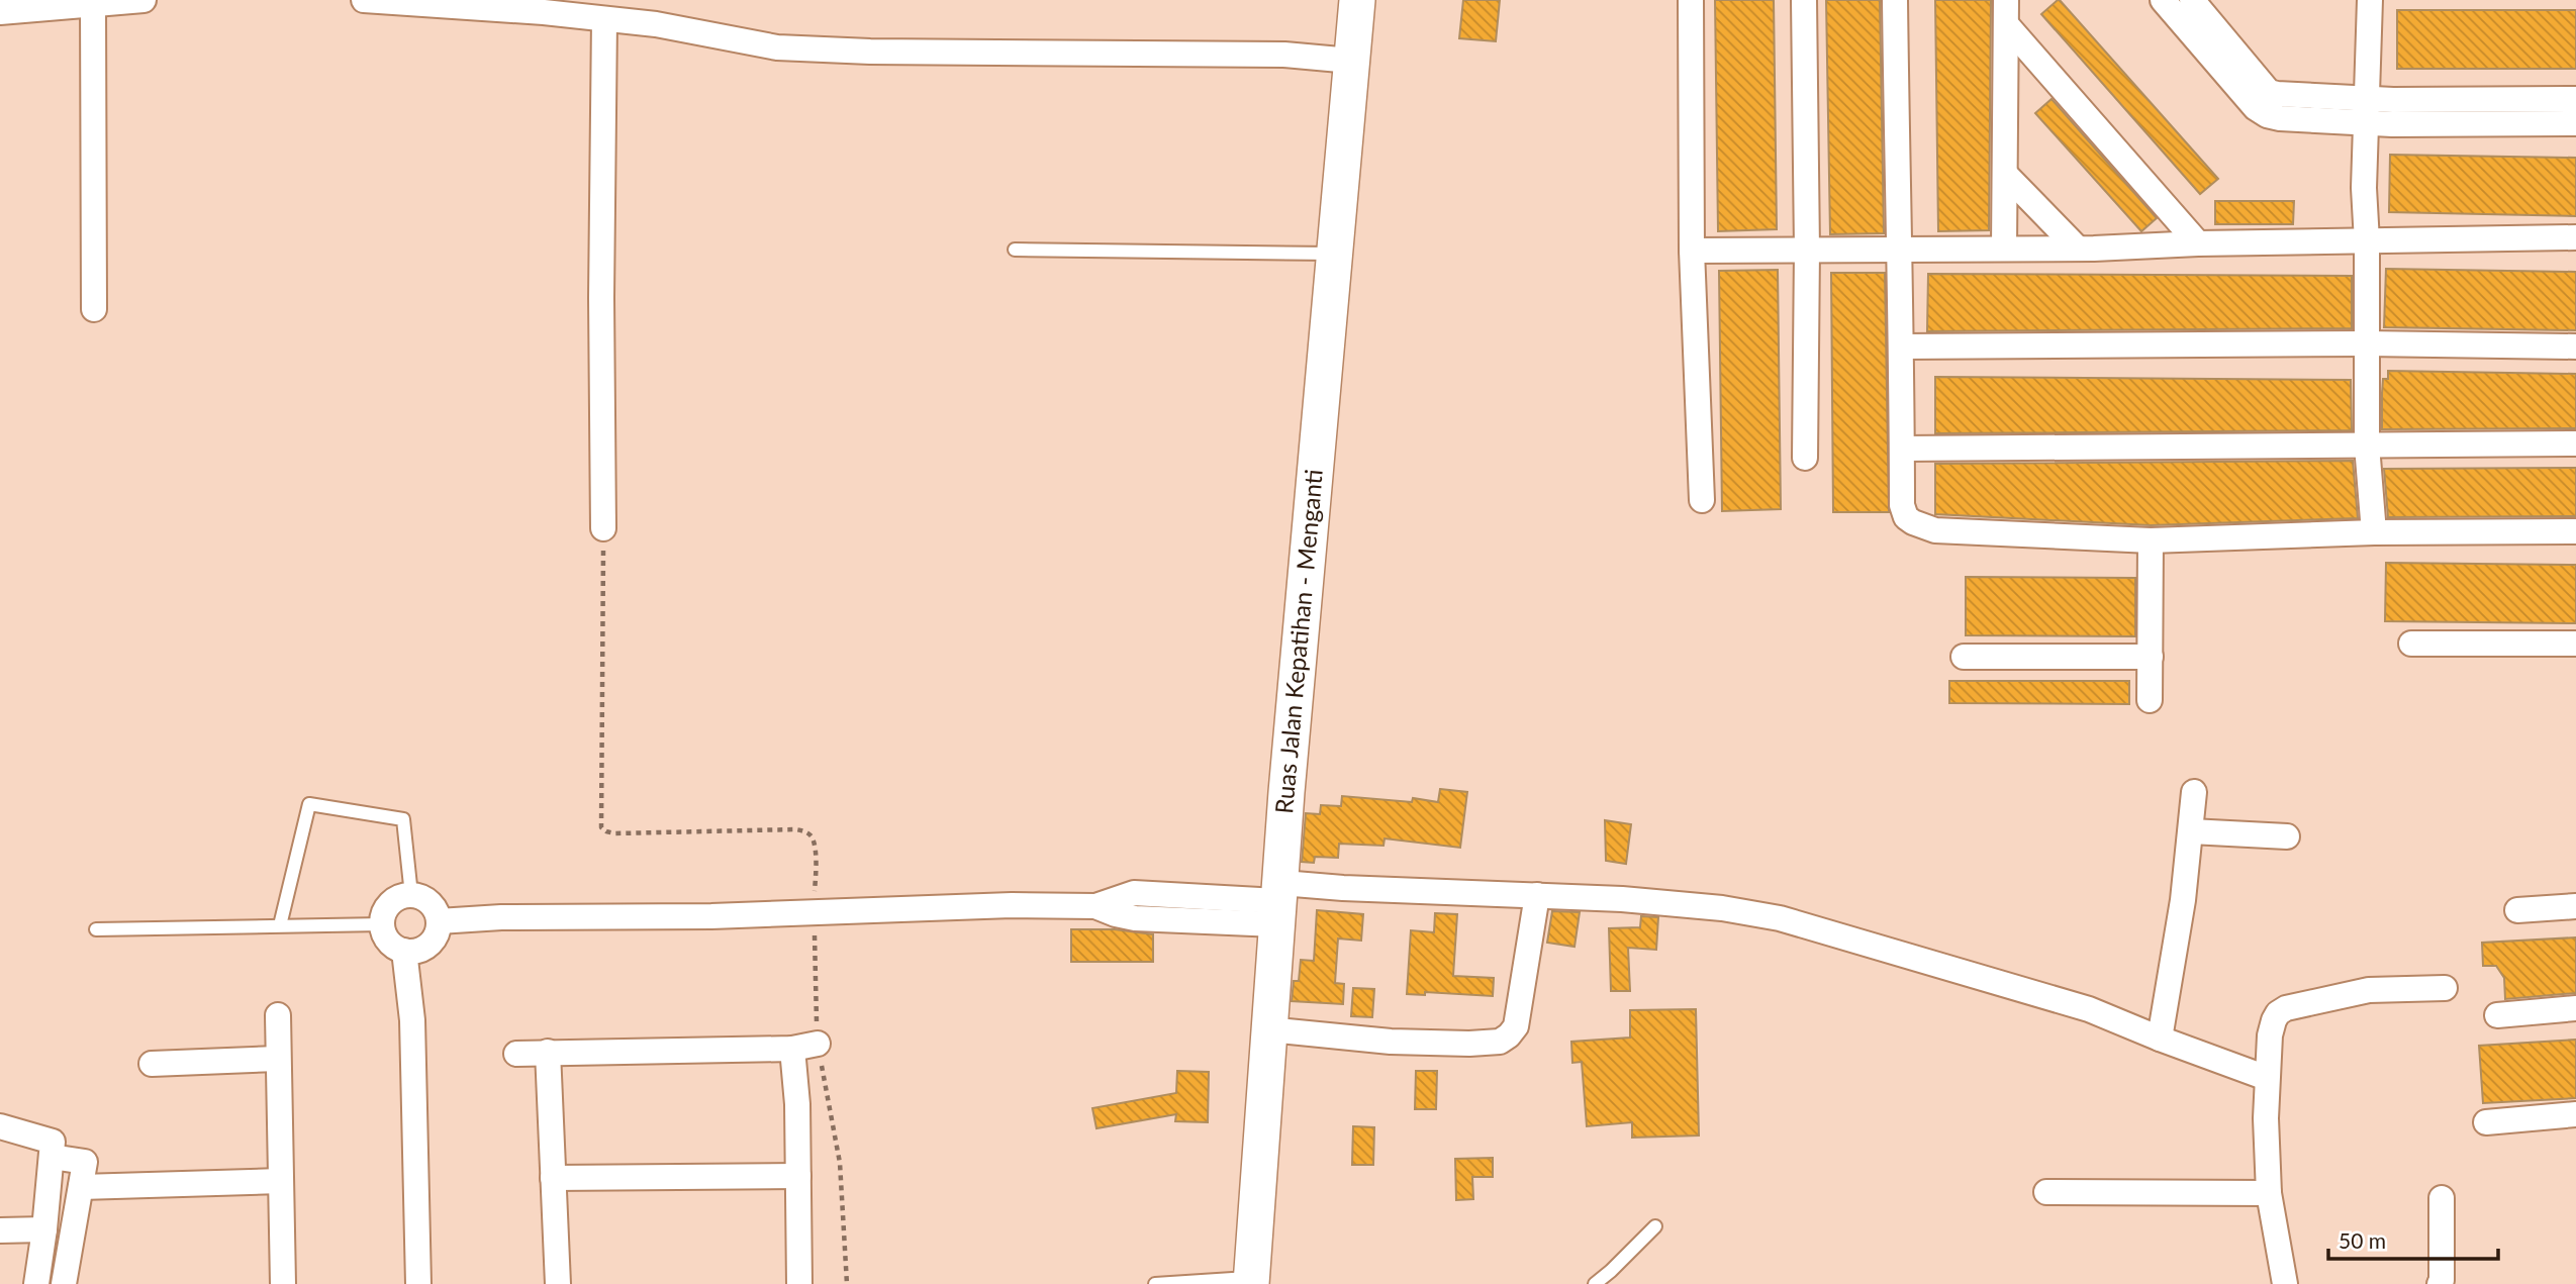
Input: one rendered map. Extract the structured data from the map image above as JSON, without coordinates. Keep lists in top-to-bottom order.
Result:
{
  "streets": {
    "main road": ["Ruas Jalan Kepatihan - Menganti"]
  },
  "scale_bar": "50 m"
}
